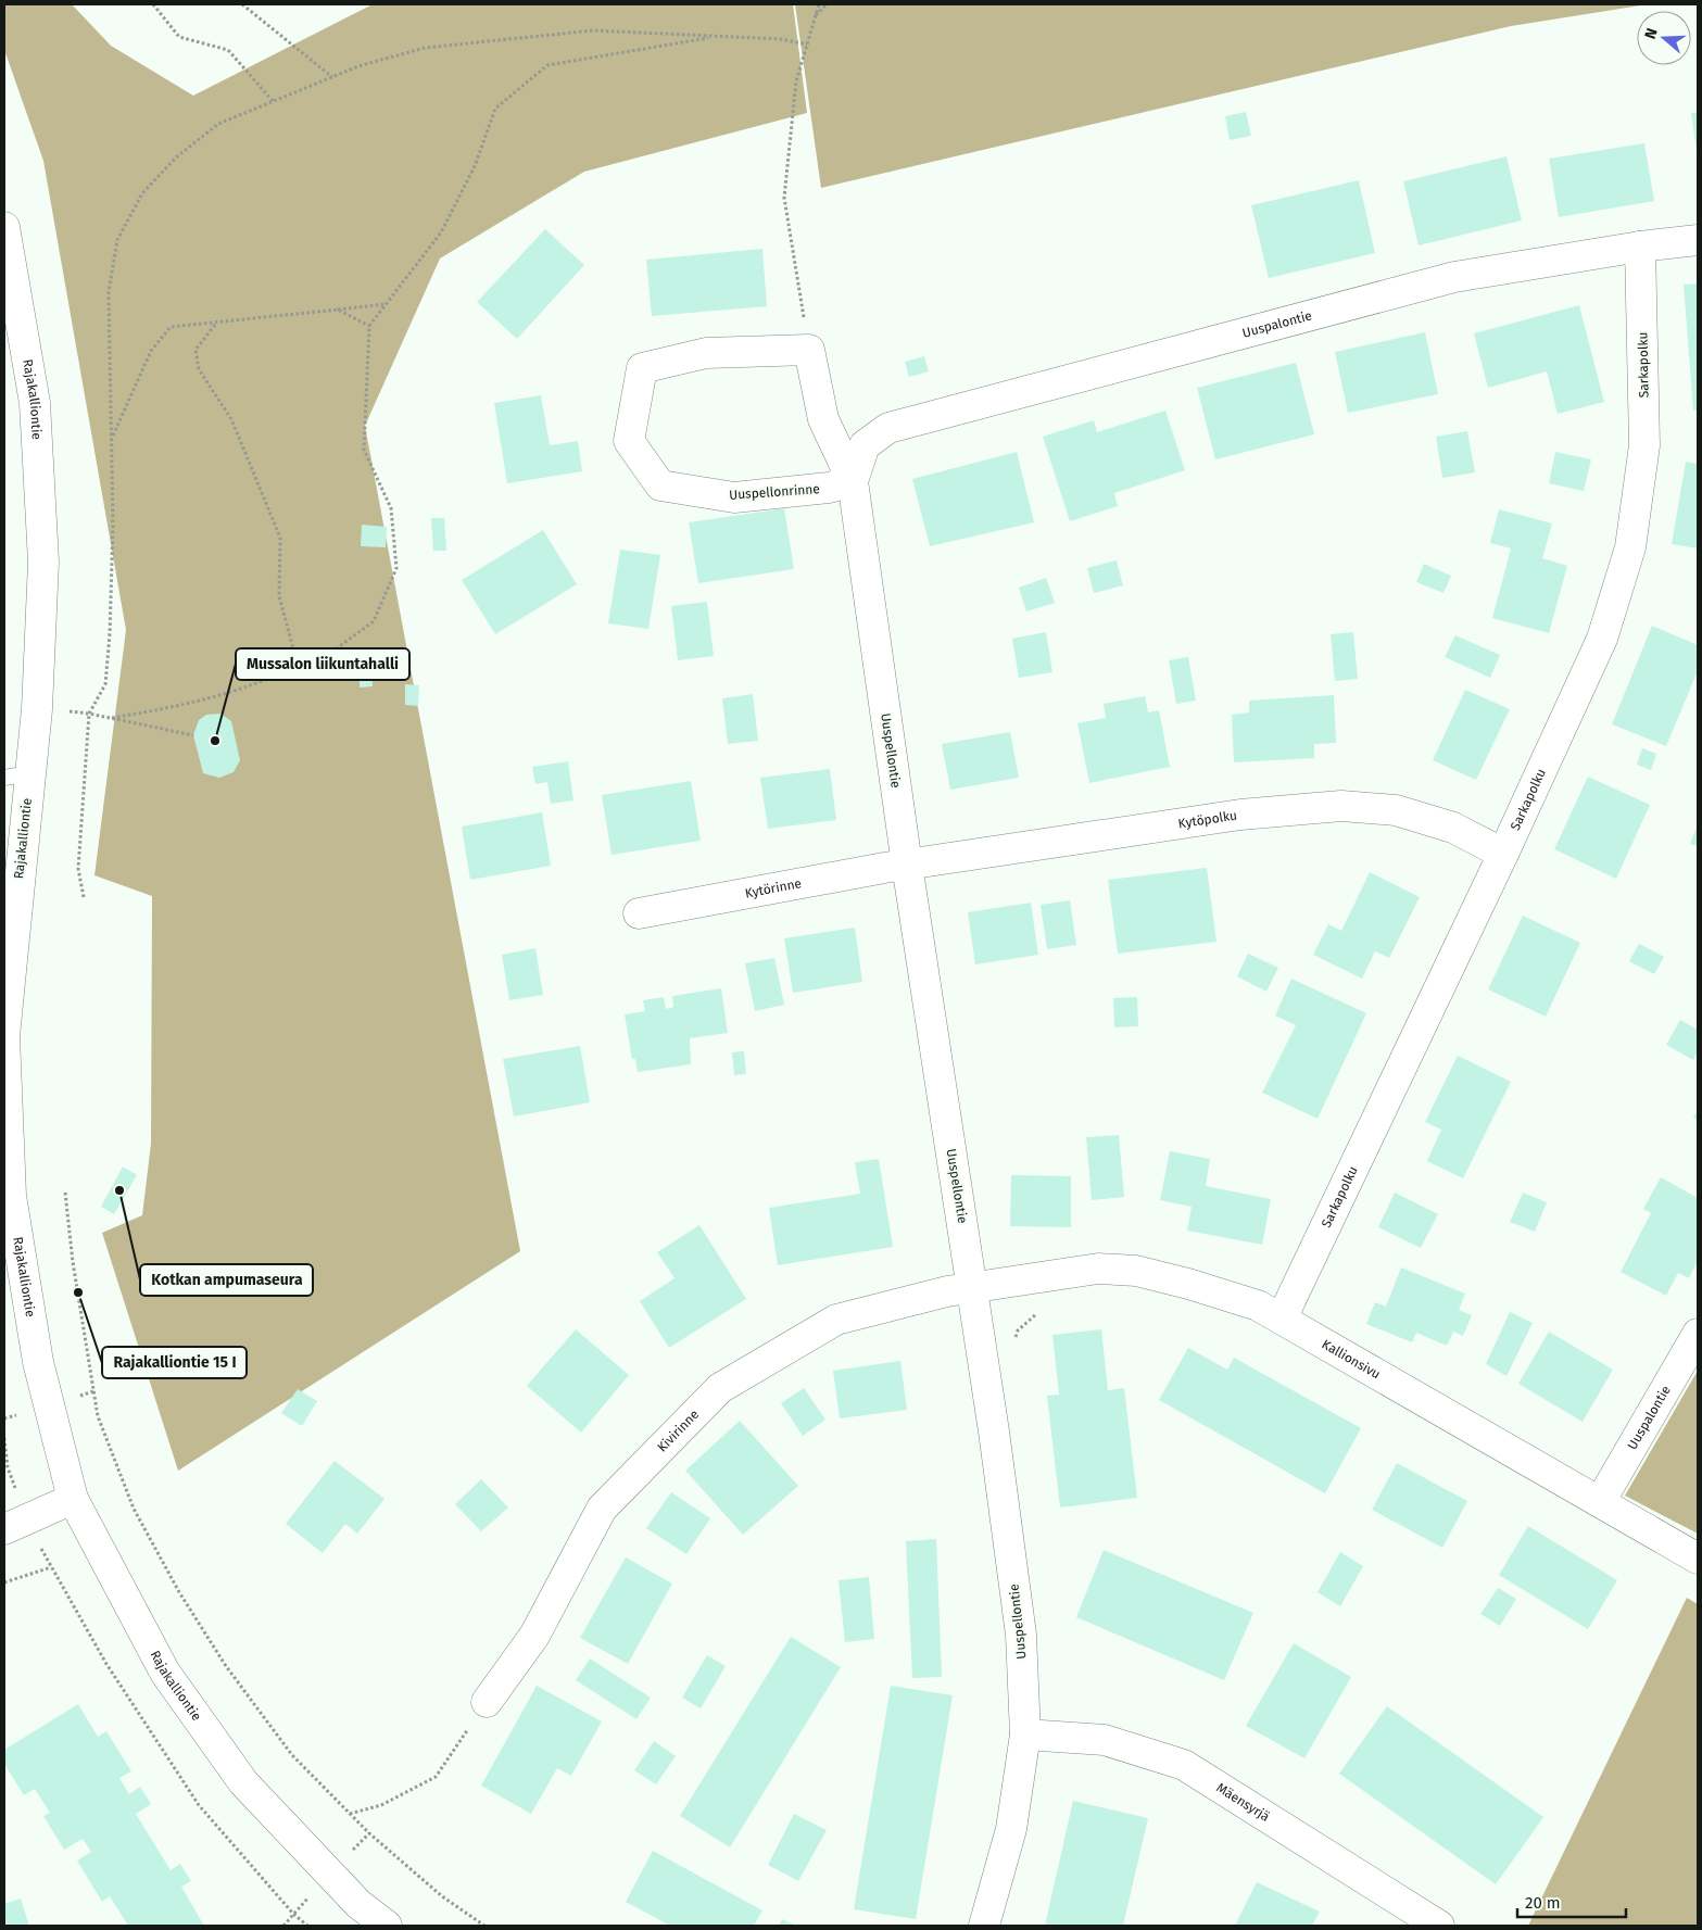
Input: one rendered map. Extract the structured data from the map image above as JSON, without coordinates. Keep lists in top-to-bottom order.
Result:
{
  "streets": {
    "street": [
      "Uuspalontie",
      "Sarkapolku",
      "Rajakalliontie",
      "Uuspellonrinne",
      "Uuspellontie",
      "Kytöpolku",
      "Kytörinne",
      "Kallionsivu",
      "Kivirinne",
      "Mäensyrjä"
    ]
  },
  "crossings": [
    ["Uuspalontie", "Sarkapolku"],
    ["Uuspalontie", "Uuspellontie"],
    ["Uuspalontie", "Kallionsivu"],
    ["Sarkapolku", "Kytöpolku"],
    ["Sarkapolku", "Kallionsivu"],
    ["Uuspellonrinne", "Uuspellontie"],
    ["Uuspellontie", "Kytöpolku"],
    ["Uuspellontie", "Kytörinne"],
    ["Uuspellontie", "Kallionsivu"],
    ["Uuspellontie", "Kivirinne"],
    ["Uuspellontie", "Mäensyrjä"],
    ["Kytöpolku", "Kytörinne"],
    ["Kallionsivu", "Kivirinne"]
  ],
  "places": ["Mussalon liikuntahalli", "Kotkan ampumaseura", "Rajakalliontie 15 I"],
  "scale_bar": "20 m",
  "north": "left"
}
